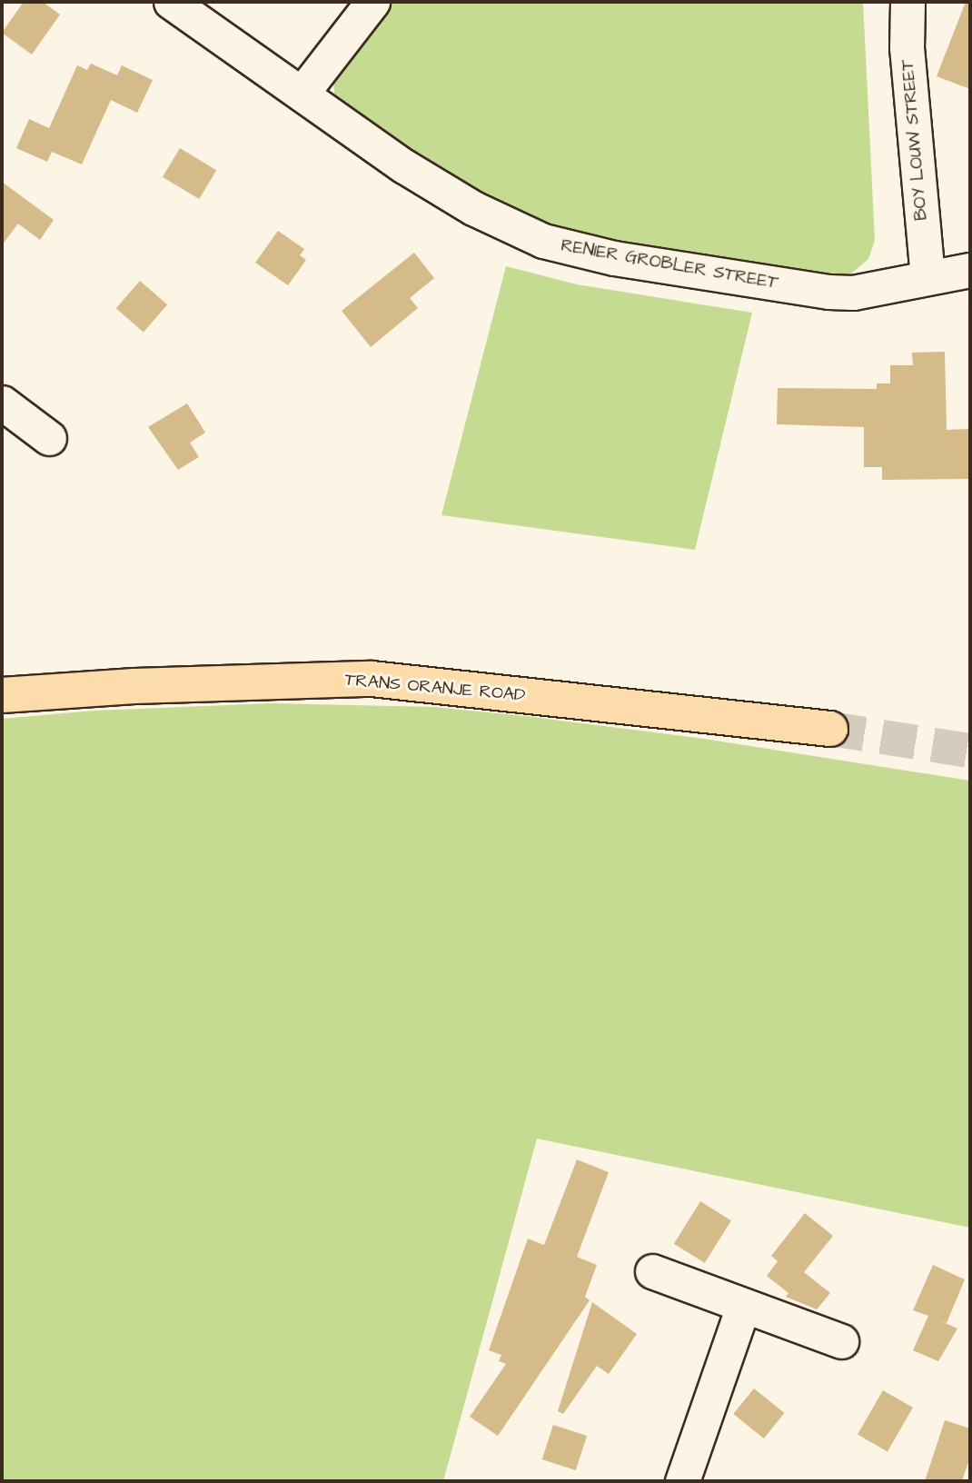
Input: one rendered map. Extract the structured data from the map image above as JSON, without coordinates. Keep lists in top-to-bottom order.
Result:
{
  "streets": {
    "main road": ["TRANS ORANJE ROAD"],
    "street": ["BOY LOUW STREET", "RENIER GROBLER STREET"]
  },
  "crossings": [
    ["BOY LOUW STREET", "RENIER GROBLER STREET"]
  ]
}
